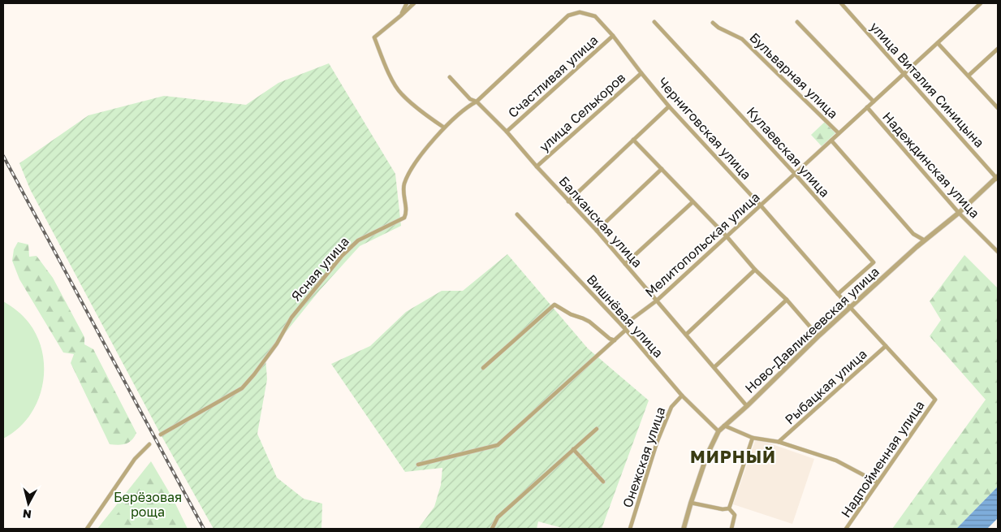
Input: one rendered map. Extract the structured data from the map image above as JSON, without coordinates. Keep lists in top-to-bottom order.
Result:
{
  "streets": {
    "street": [
      "Бульварная улица",
      "Счастливая улица",
      "улица Виталия Синицына",
      "улица Селькоров",
      "Черниговская улица",
      "Кулаевская улица",
      "Надеждинская улица",
      "Балканская улица",
      "Мелитопольская улица",
      "Ясная улица",
      "Вишнёвая улица",
      "Ново-Давликеевская улица",
      "Рыбацкая улица",
      "Онежская улица",
      "Надпойменная улица"
    ]
  },
  "crossings": [
    ["Бульварная улица", "Мелитопольская улица"],
    ["Бульварная улица", "Ново-Давликеевская улица"],
    ["Счастливая улица", "Черниговская улица"],
    ["Счастливая улица", "Балканская улица"],
    ["улица Виталия Синицына", "Мелитопольская улица"],
    ["улица Виталия Синицына", "Ново-Давликеевская улица"],
    ["улица Селькоров", "Черниговская улица"],
    ["улица Селькоров", "Балканская улица"],
    ["Черниговская улица", "Кулаевская улица"],
    ["Черниговская улица", "Мелитопольская улица"],
    ["Черниговская улица", "Ясная улица"],
    ["Черниговская улица", "Ново-Давликеевская улица"],
    ["Черниговская улица", "Рыбацкая улица"],
    ["Черниговская улица", "Надпойменная улица"],
    ["Кулаевская улица", "Мелитопольская улица"],
    ["Надеждинская улица", "Мелитопольская улица"],
    ["Надеждинская улица", "Ново-Давликеевская улица"],
    ["Балканская улица", "Мелитопольская улица"],
    ["Балканская улица", "Ясная улица"],
    ["Балканская улица", "Ново-Давликеевская улица"],
    ["Мелитопольская улица", "Вишнёвая улица"],
    ["Вишнёвая улица", "Ново-Давликеевская улица"],
    ["Вишнёвая улица", "Онежская улица"],
    ["Ново-Давликеевская улица", "Рыбацкая улица"],
    ["Рыбацкая улица", "Надпойменная улица"]
  ],
  "districts": ["МИРНЫЙ"],
  "parks": ["Берёзовая роща"],
  "north": "bottom"
}
